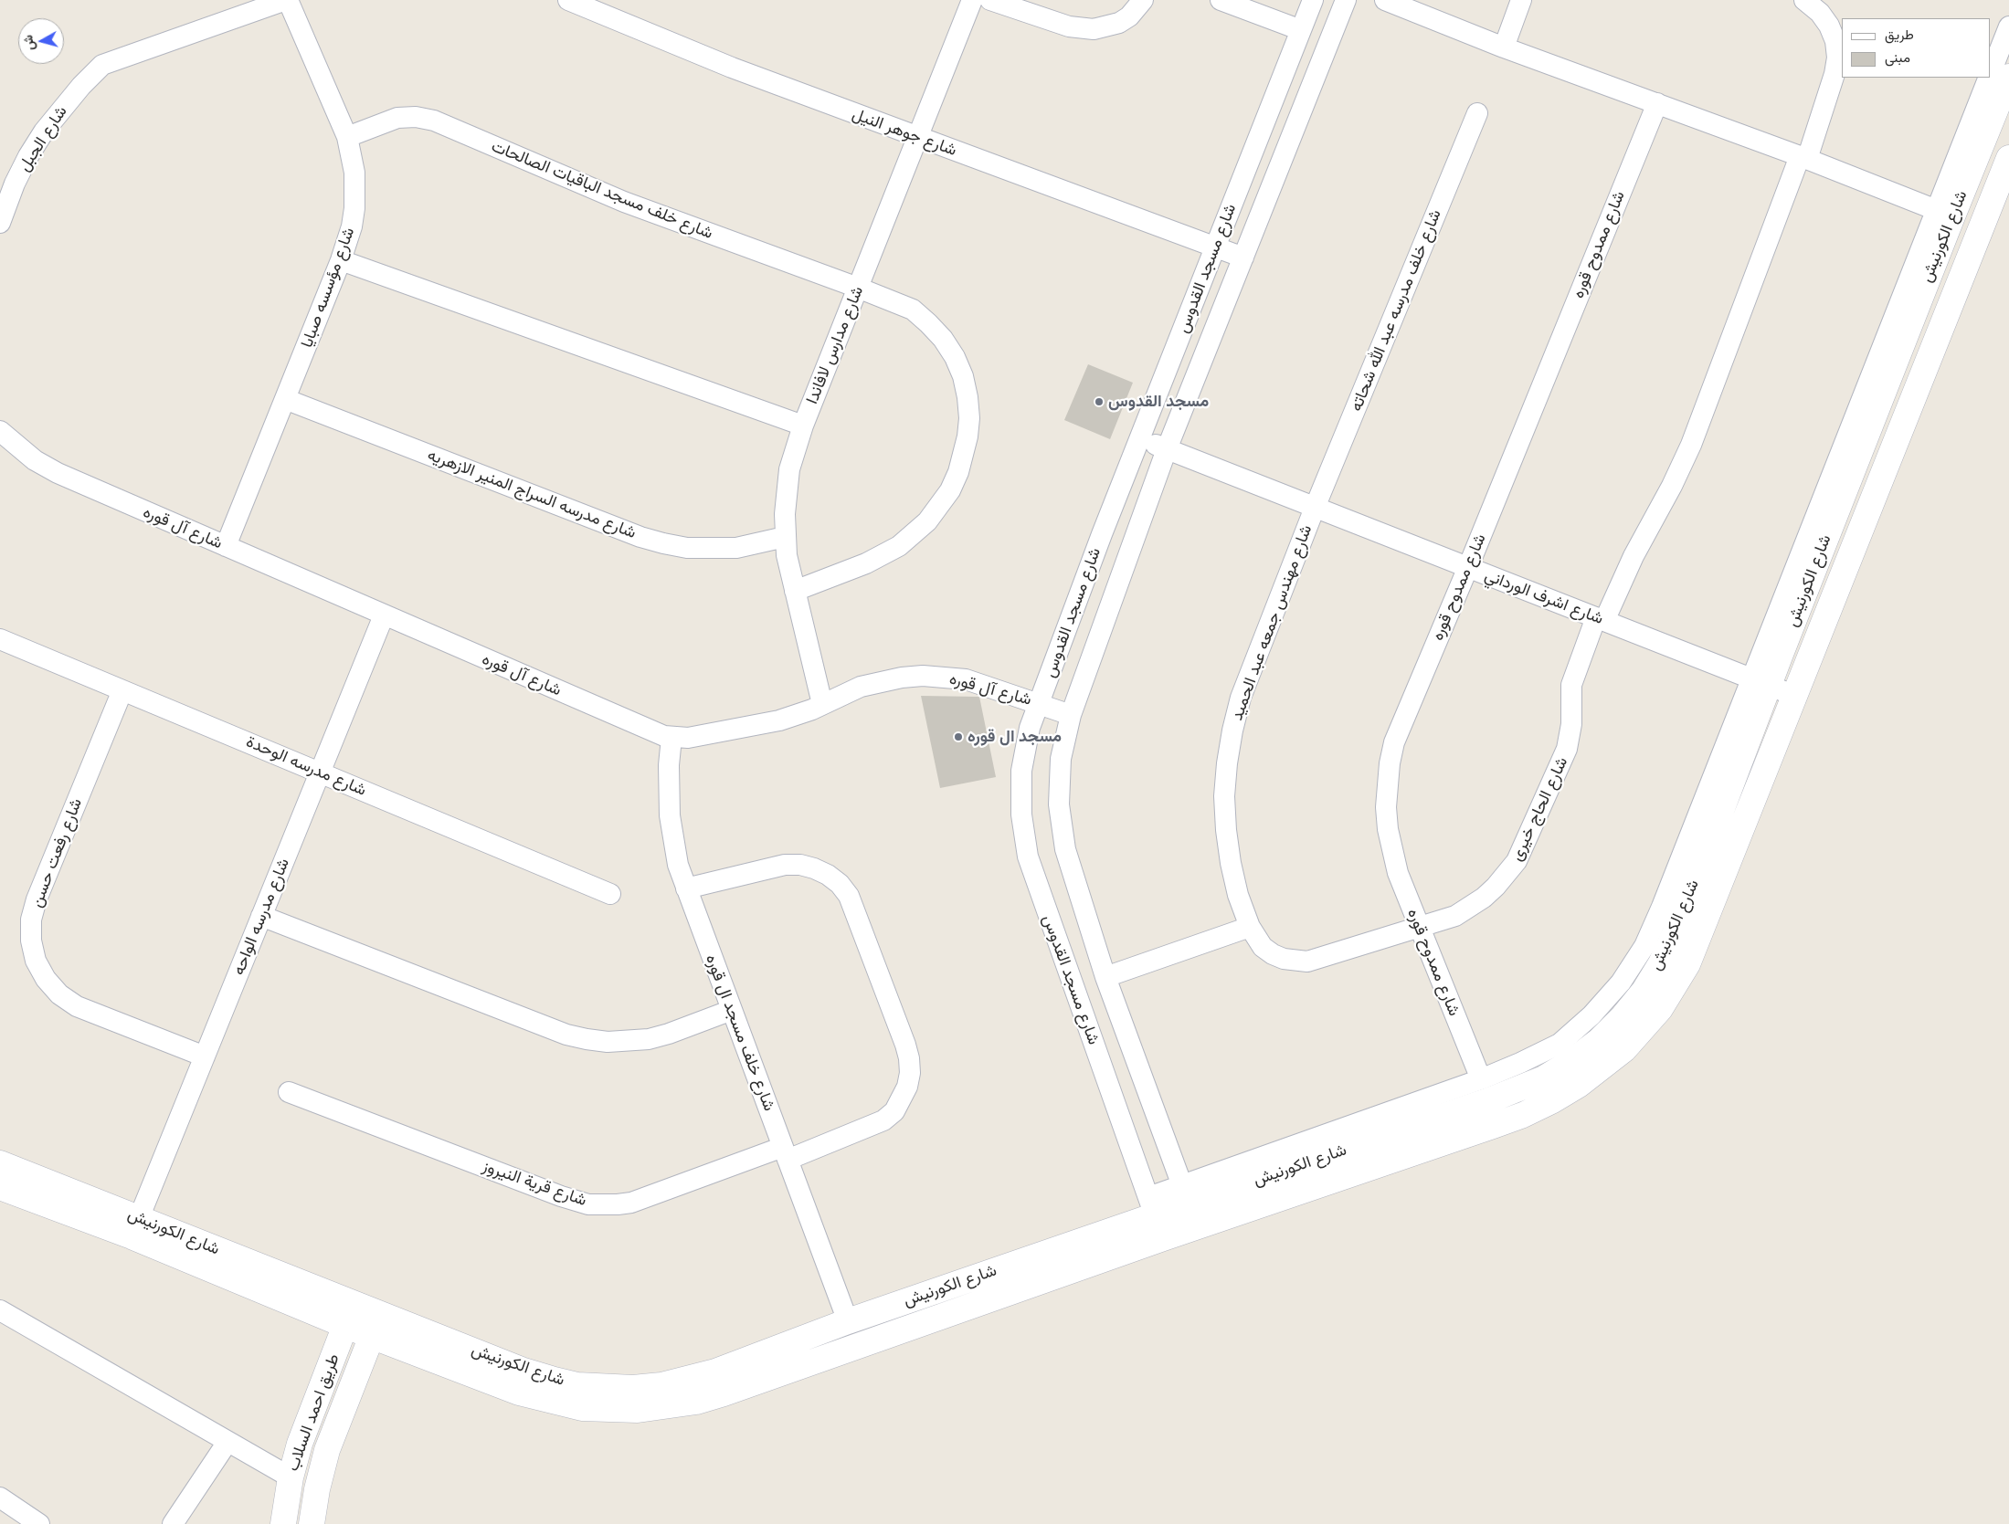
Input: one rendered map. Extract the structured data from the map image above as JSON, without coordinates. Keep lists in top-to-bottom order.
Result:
{
  "streets": {
    "street": [
      "شارع جوهر النيل",
      "شارع الجبل",
      "شارع خلف مسجد الباقيات الصالحات",
      "شارع الكورنيش",
      "شارع ممدوح قوره",
      "شارع مسجد القدوس",
      "شارع مؤسسه صبايا",
      "شارع خلف مدرسه عبد الله شحاته",
      "شارع مدارس لافاندا",
      "شارع مدرسه السراج المنير الازهريه",
      "شارع آل قوره",
      "شارع اشرف الورداني",
      "شارع مهندس جمعه عبد الحميد",
      "شارع مدرسه الوحدة",
      "شارع الحاج خيرى",
      "شارع رفعت حسن",
      "شارع مدرسه الواحه",
      "شارع خلف مسجد ال قوره",
      "شارع قرية النيروز",
      "طريق احمد السلاب"
    ]
  },
  "crossings": [
    ["شارع جوهر النيل", "شارع مسجد القدوس"],
    ["شارع جوهر النيل", "شارع مدارس لافاندا"],
    ["شارع الجبل", "شارع مؤسسه صبايا"],
    ["شارع خلف مسجد الباقيات الصالحات", "شارع مؤسسه صبايا"],
    ["شارع خلف مسجد الباقيات الصالحات", "شارع مدارس لافاندا"],
    ["شارع الكورنيش", "شارع مسجد القدوس"],
    ["شارع الكورنيش", "شارع اشرف الورداني"],
    ["شارع الكورنيش", "شارع مدرسه الواحه"],
    ["شارع الكورنيش", "شارع خلف مسجد ال قوره"],
    ["شارع الكورنيش", "طريق احمد السلاب"],
    ["شارع ممدوح قوره", "شارع اشرف الورداني"],
    ["شارع ممدوح قوره", "شارع الحاج خيرى"],
    ["شارع مسجد القدوس", "شارع آل قوره"],
    ["شارع مسجد القدوس", "شارع اشرف الورداني"],
    ["شارع مؤسسه صبايا", "شارع مدرسه السراج المنير الازهريه"],
    ["شارع مؤسسه صبايا", "شارع آل قوره"],
    ["شارع خلف مدرسه عبد الله شحاته", "شارع اشرف الورداني"],
    ["شارع خلف مدرسه عبد الله شحاته", "شارع مهندس جمعه عبد الحميد"],
    ["شارع مدارس لافاندا", "شارع مدرسه السراج المنير الازهريه"],
    ["شارع مدارس لافاندا", "شارع آل قوره"],
    ["شارع آل قوره", "شارع مدرسه الواحه"],
    ["شارع آل قوره", "شارع خلف مسجد ال قوره"],
    ["شارع اشرف الورداني", "شارع مهندس جمعه عبد الحميد"],
    ["شارع اشرف الورداني", "شارع الحاج خيرى"],
    ["شارع مهندس جمعه عبد الحميد", "شارع الحاج خيرى"],
    ["شارع مدرسه الوحدة", "شارع رفعت حسن"],
    ["شارع مدرسه الوحدة", "شارع مدرسه الواحه"],
    ["شارع رفعت حسن", "شارع مدرسه الواحه"],
    ["شارع خلف مسجد ال قوره", "شارع قرية النيروز"]
  ],
  "places": ["مسجد القدوس", "مسجد ال قوره"],
  "legend": ["طريق", "مبنى"],
  "north": "left"
}
